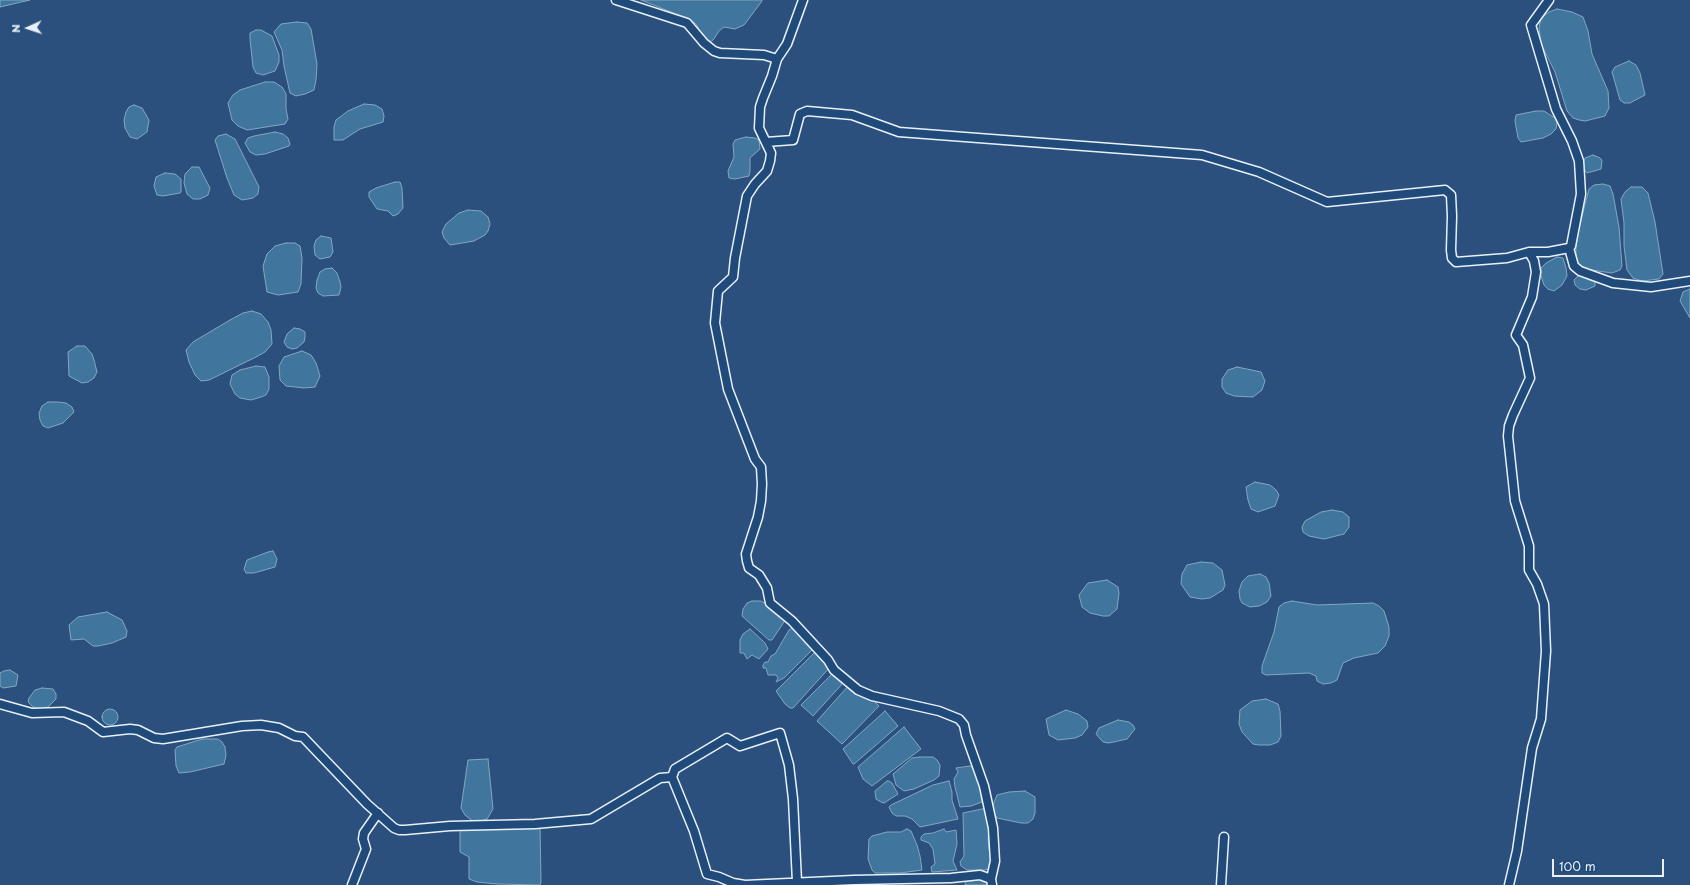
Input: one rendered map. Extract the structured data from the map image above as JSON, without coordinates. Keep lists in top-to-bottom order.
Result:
{
  "scale_bar": "100 m",
  "north": "left"
}
